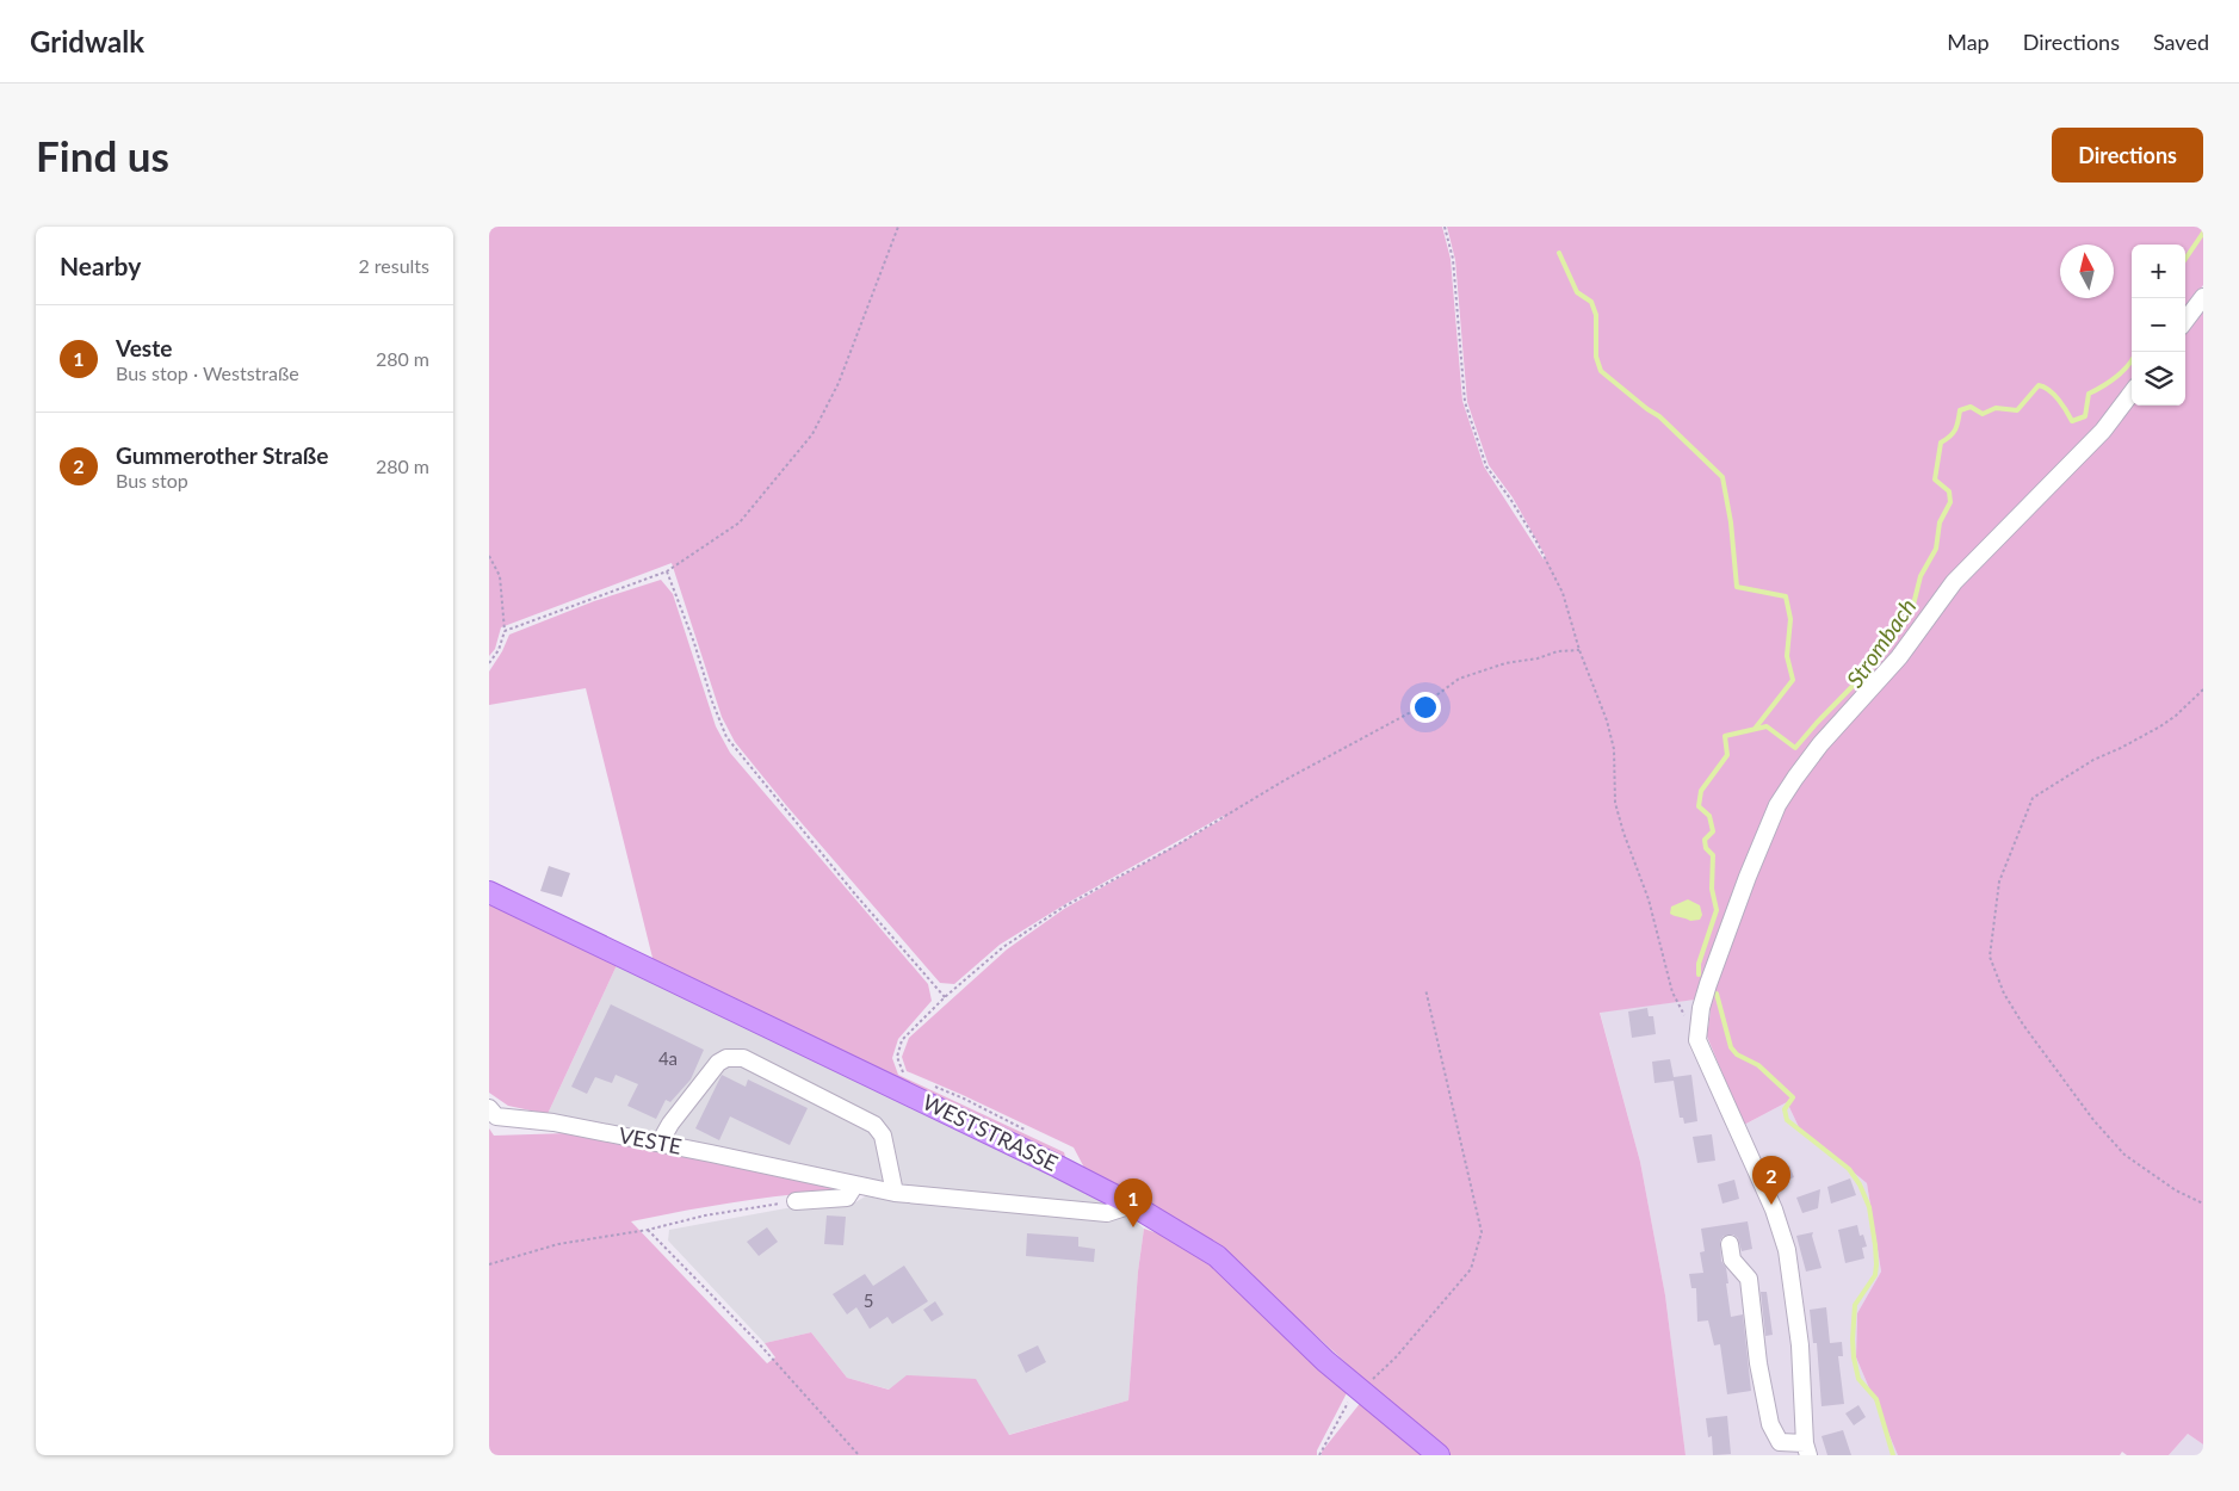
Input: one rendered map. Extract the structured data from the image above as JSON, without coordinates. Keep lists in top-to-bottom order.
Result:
{
  "streets": {
    "main road": ["WESTSTRASSE"],
    "street": ["VESTE"]
  },
  "crossings": [
    ["WESTSTRASSE", "VESTE"]
  ],
  "water": ["Strombach"],
  "house_numbers": ["4a", "5"],
  "north": "top",
  "page": {
    "header": "Gridwalk",
    "nav": ["Map", "Directions", "Saved"],
    "buttons": "Directions",
    "title": "Find us",
    "heading": ["Nearby", "2 results"],
    "map_buttons": ["+", "−"],
    "list": [
      {
        "mark": "1",
        "name": "Veste",
        "note": "Bus stop · Weststraße",
        "value": "280 m"
      },
      {
        "mark": "2",
        "name": "Gummerother Straße",
        "note": "Bus stop",
        "value": "280 m"
      }
    ],
    "pins": ["2", "1"]
  }
}
